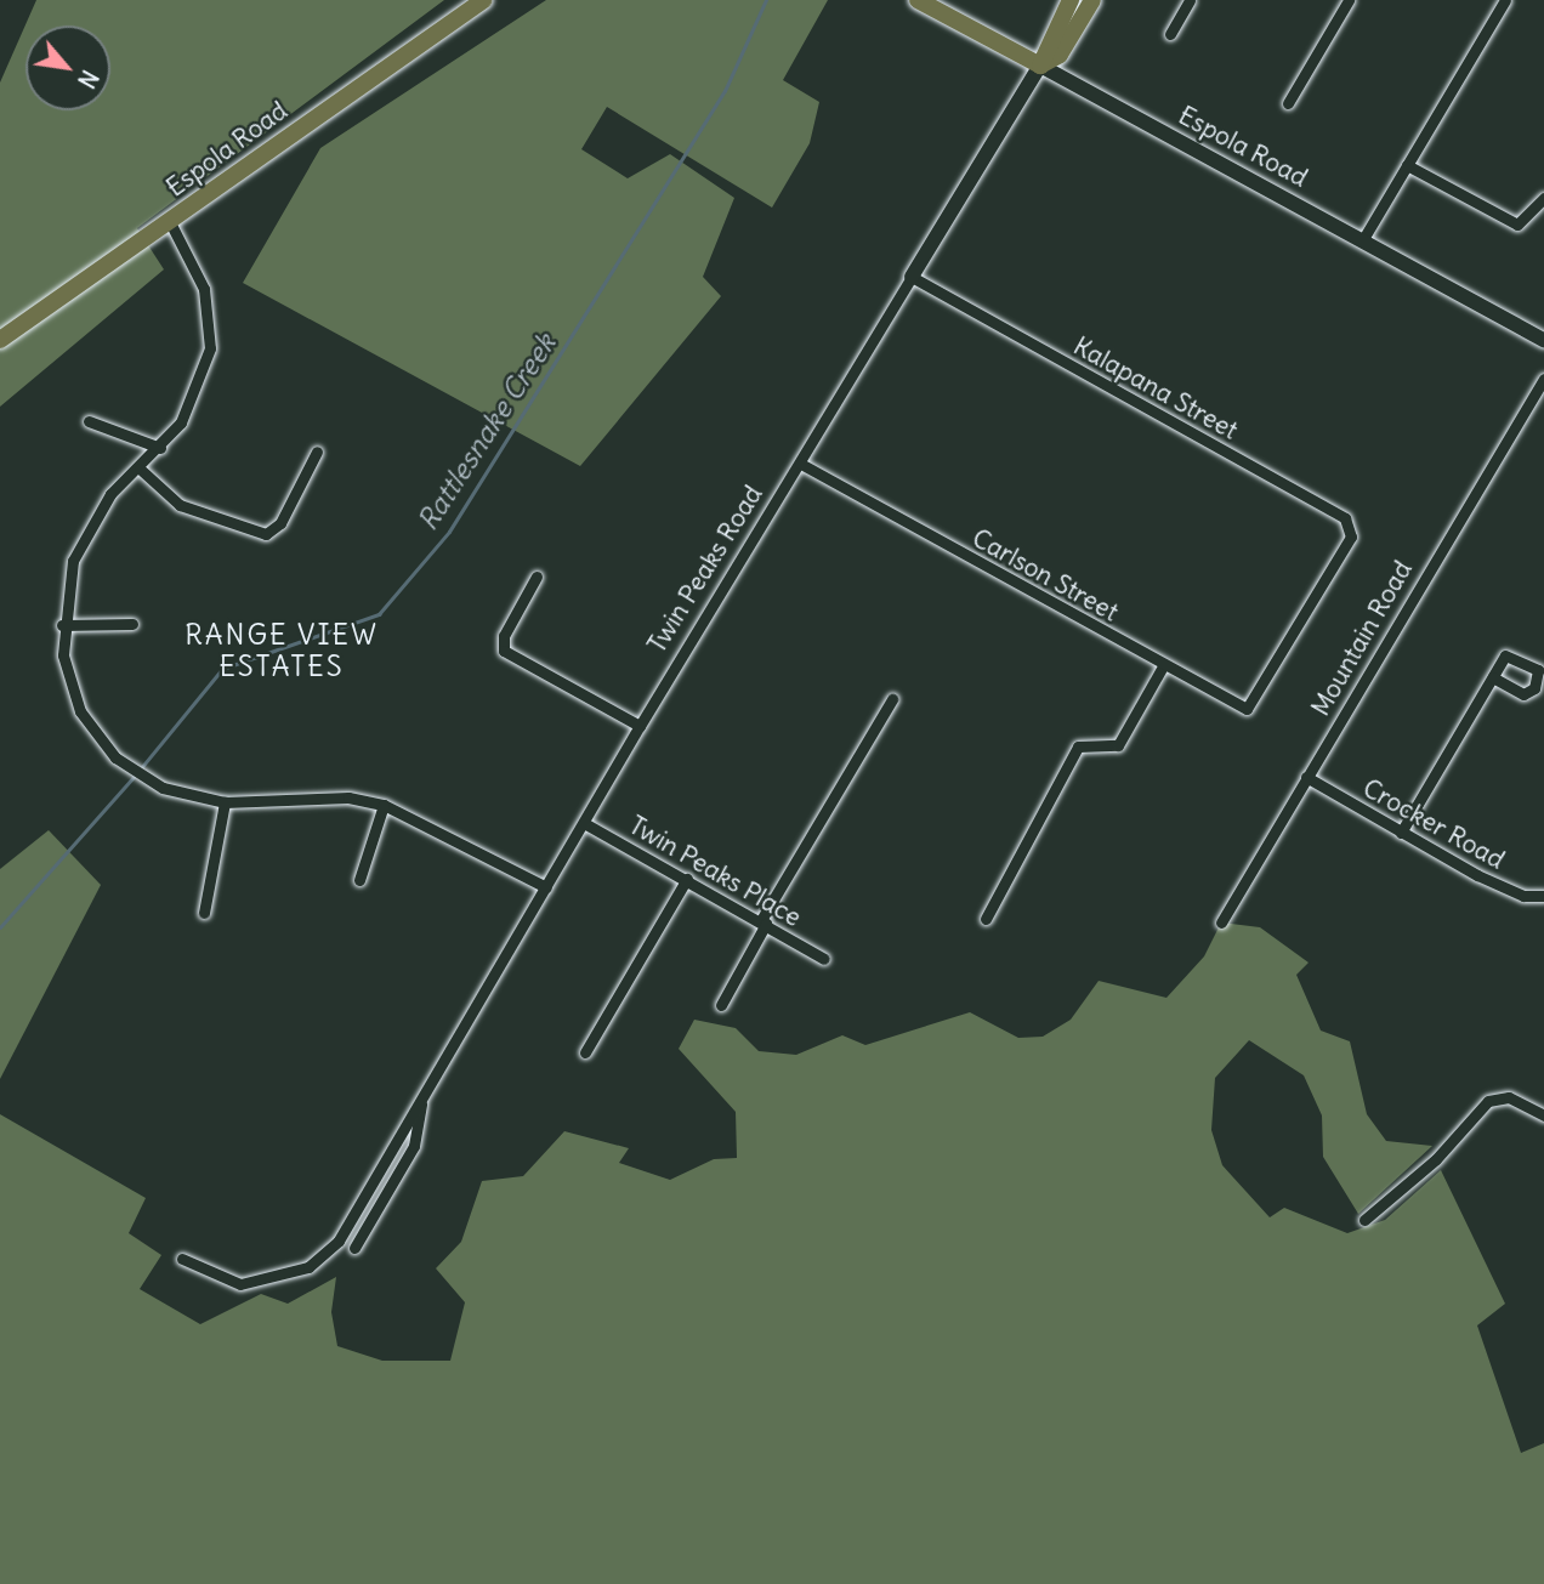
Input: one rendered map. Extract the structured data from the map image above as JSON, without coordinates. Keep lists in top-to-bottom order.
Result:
{
  "streets": {
    "main road": ["Espola Road", "Twin Peaks Road"],
    "street": [
      "Kalapana Street",
      "Carlson Street",
      "Mountain Road",
      "Crocker Road",
      "Twin Peaks Place"
    ]
  },
  "crossings": [
    ["Espola Road", "Twin Peaks Road"],
    ["Kalapana Street", "Twin Peaks Road"],
    ["Kalapana Street", "Carlson Street"],
    ["Twin Peaks Road", "Carlson Street"],
    ["Twin Peaks Road", "Twin Peaks Place"],
    ["Mountain Road", "Crocker Road"]
  ],
  "districts": ["RANGE VIEW ESTATES"],
  "water": ["Rattlesnake Creek"],
  "north": "bottom right"
}
